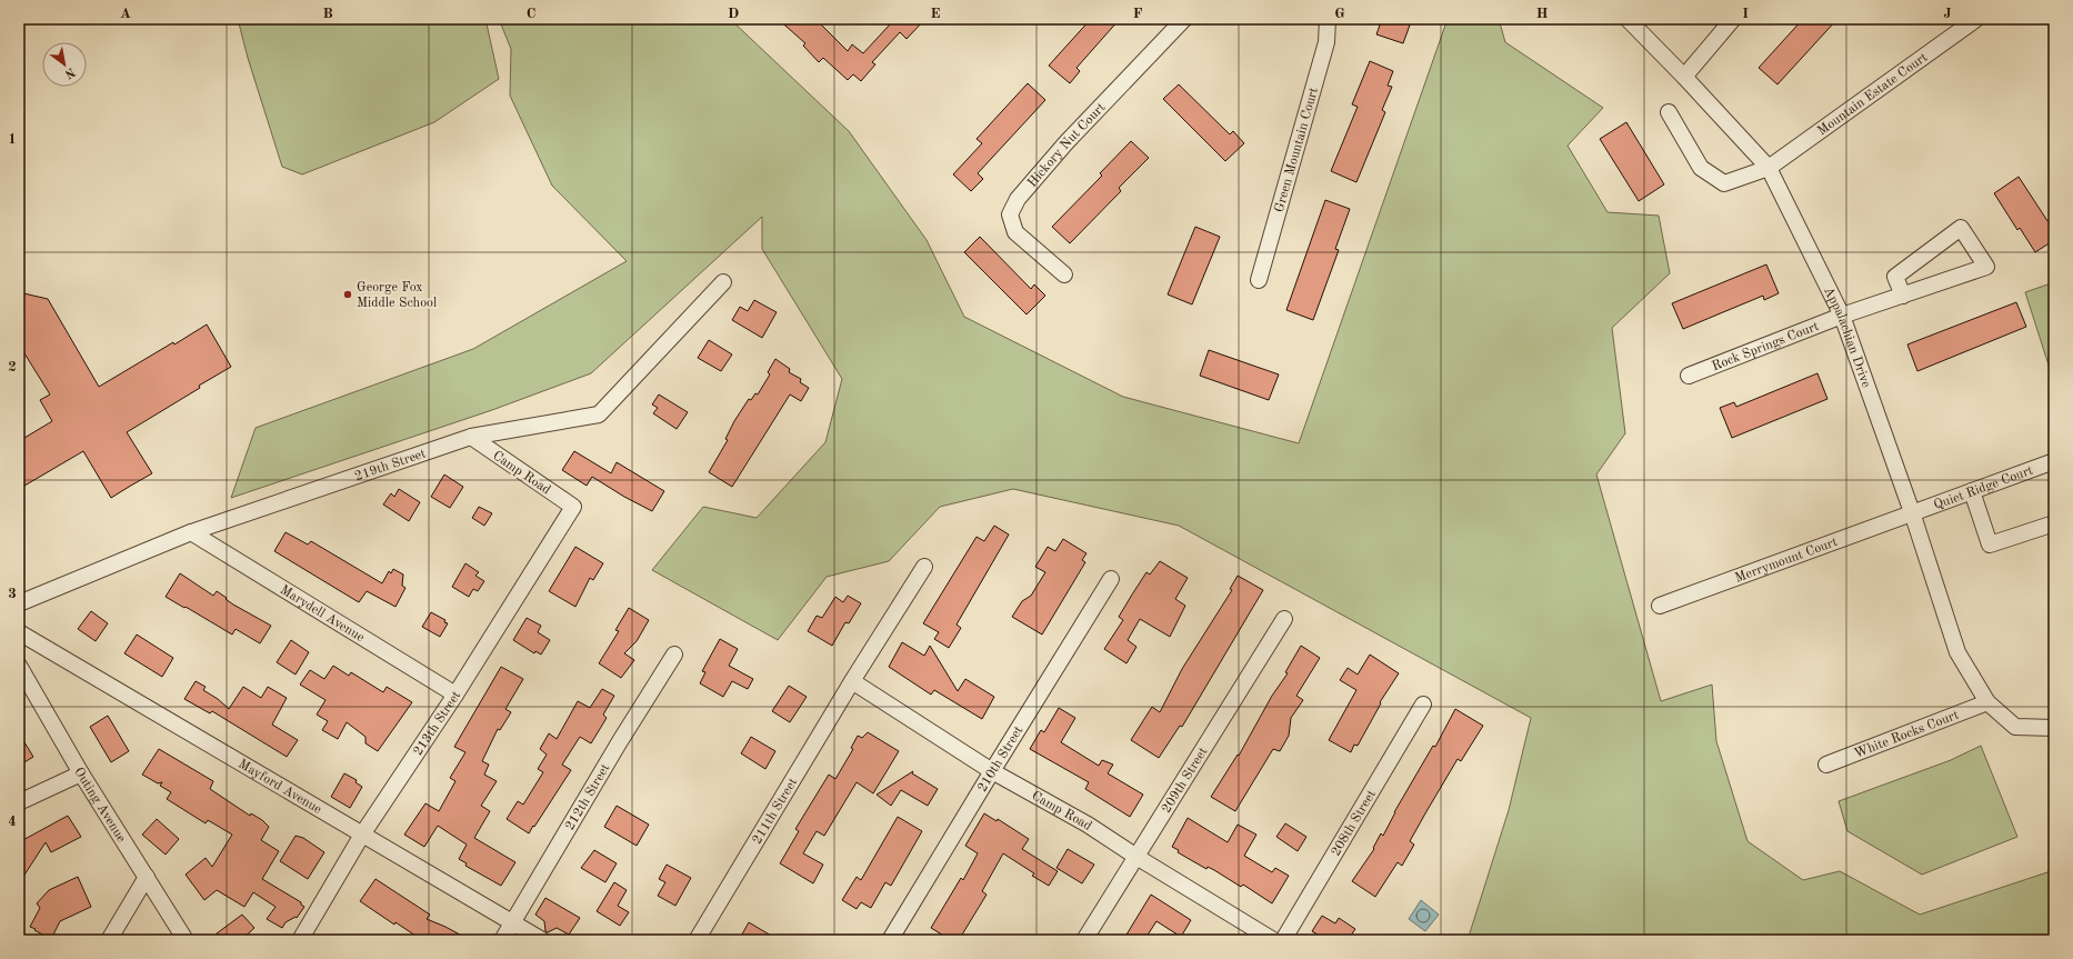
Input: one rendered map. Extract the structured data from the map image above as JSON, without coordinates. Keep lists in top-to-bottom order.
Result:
{
  "streets": {
    "street": [
      "Mountain Estate Court",
      "Hickory Nut Court",
      "Green Mountain Court",
      "Appalachian Drive",
      "Rock Springs Court",
      "219th Street",
      "Camp Road",
      "Quiet Ridge Court",
      "Merrymount Court",
      "Marydell Avenue",
      "213th Street",
      "White Rocks Court",
      "210th Street",
      "209th Street",
      "Mayford Avenue",
      "212th Street",
      "Outing Avenue",
      "211th Street",
      "208th Street"
    ]
  },
  "crossings": [
    ["Mountain Estate Court", "Appalachian Drive"],
    ["Appalachian Drive", "Rock Springs Court"],
    ["Appalachian Drive", "Quiet Ridge Court"],
    ["Appalachian Drive", "Merrymount Court"],
    ["Appalachian Drive", "White Rocks Court"],
    ["219th Street", "Camp Road"],
    ["219th Street", "Marydell Avenue"],
    ["Camp Road", "213th Street"],
    ["Camp Road", "210th Street"],
    ["Camp Road", "209th Street"],
    ["Camp Road", "211th Street"],
    ["Quiet Ridge Court", "Merrymount Court"],
    ["Marydell Avenue", "213th Street"],
    ["213th Street", "Mayford Avenue"],
    ["Mayford Avenue", "212th Street"]
  ],
  "places": ["George Fox Middle School"],
  "north": "bottom right",
  "grid": {
    "columns": [
      "A",
      "B",
      "C",
      "D",
      "E",
      "F",
      "G",
      "H",
      "I",
      "J"
    ],
    "rows": [
      "1",
      "2",
      "3",
      "4"
    ]
  }
}
